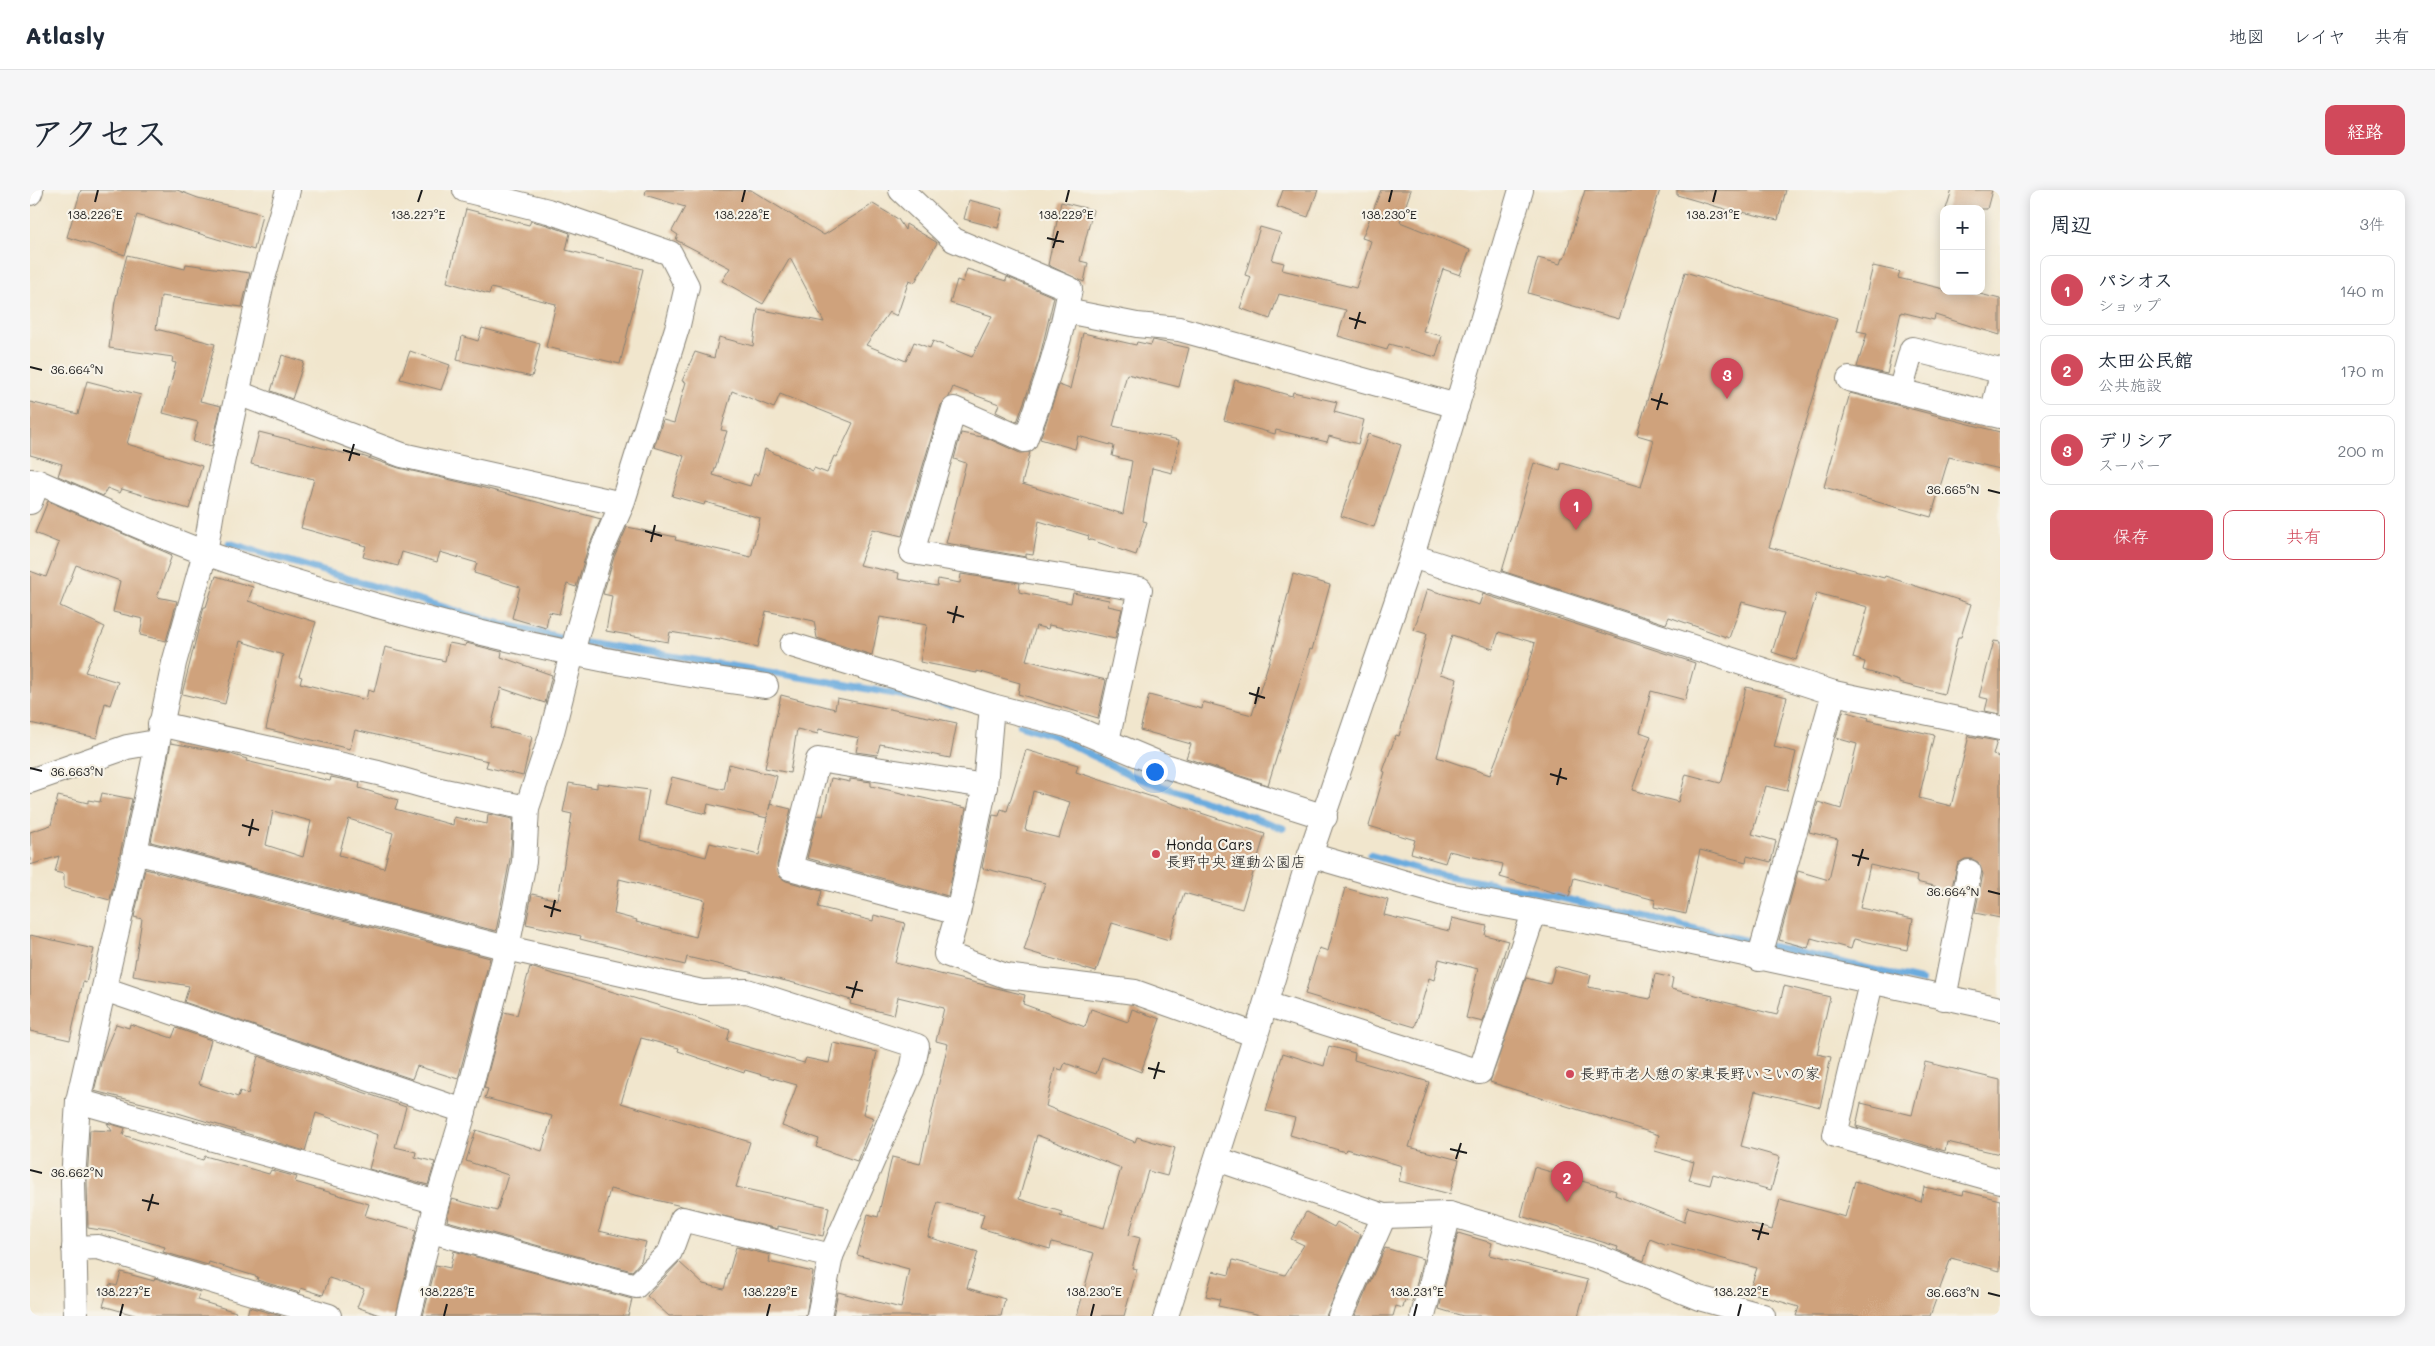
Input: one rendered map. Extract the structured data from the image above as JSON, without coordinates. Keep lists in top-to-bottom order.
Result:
{
  "places": ["Honda Cars 長野中央 運動公園店", "長野市老人憩の家東長野いこいの家"],
  "page": {
    "header": "Atlasly",
    "nav": ["地図", "レイヤ", "共有"],
    "title": "アクセス",
    "buttons": [
      "経路",
      ["保存", "共有"]
    ],
    "heading": ["周辺", "3件"],
    "map_buttons": ["+", "−"],
    "list": [
      {
        "mark": "1",
        "name": "パシオス",
        "note": "ショップ",
        "value": "140 m"
      },
      {
        "mark": "2",
        "name": "太田公民館",
        "note": "公共施設",
        "value": "170 m"
      },
      {
        "mark": "3",
        "name": "デリシア",
        "note": "スーパー",
        "value": "200 m"
      }
    ],
    "pins": ["3", "1", "2"]
  },
  "coordinates": [
    "138.226°E",
    "138.227°E",
    "138.228°E",
    "138.229°E",
    "138.230°E",
    "138.231°E",
    "36.664°N",
    "36.665°N",
    "36.663°N",
    "36.662°N",
    "138.232°E"
  ]
}
